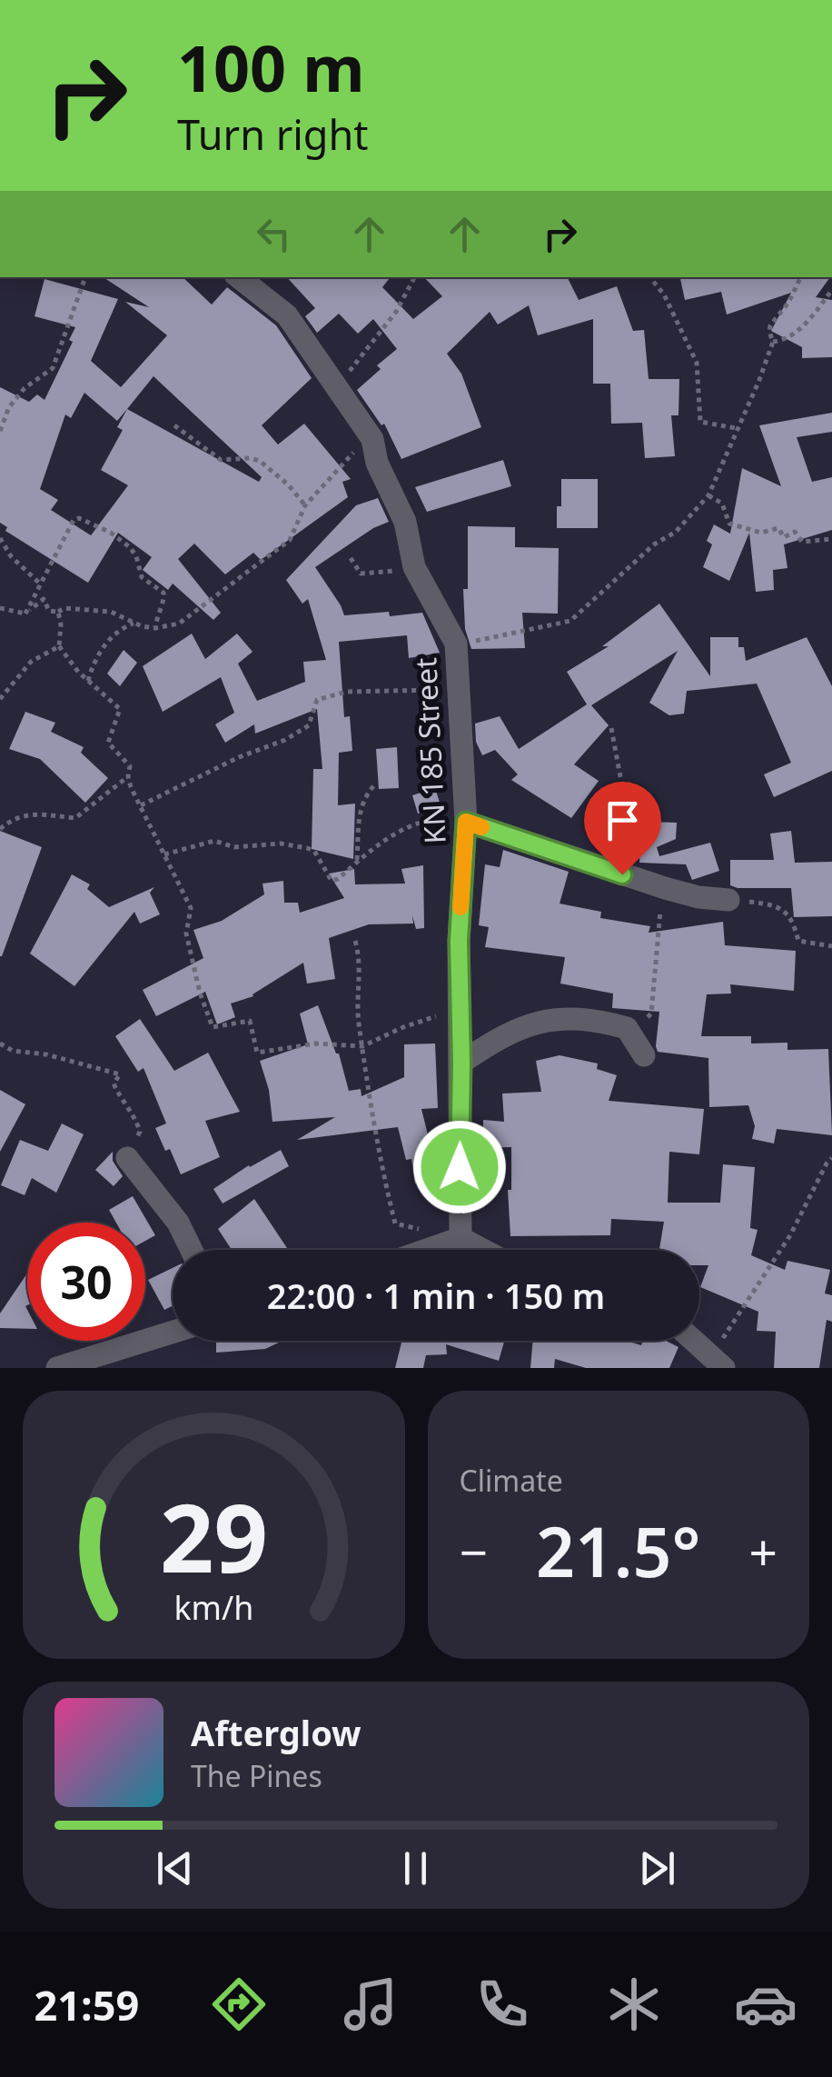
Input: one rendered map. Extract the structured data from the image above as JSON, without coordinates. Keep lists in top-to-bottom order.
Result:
{
  "streets": {
    "street": ["KN 185 Street"]
  },
  "page": {
    "turn": ["100 m", "Turn right"],
    "limit": "30",
    "trip": "22:00 · 1 min · 150 m",
    "tile": "Climate",
    "heat": ["−", "21.5°", "+"],
    "song": ["Afterglow", "The Pines"],
    "tabs": "21:59",
    "gauge": ["29", "km/h"]
  }
}
